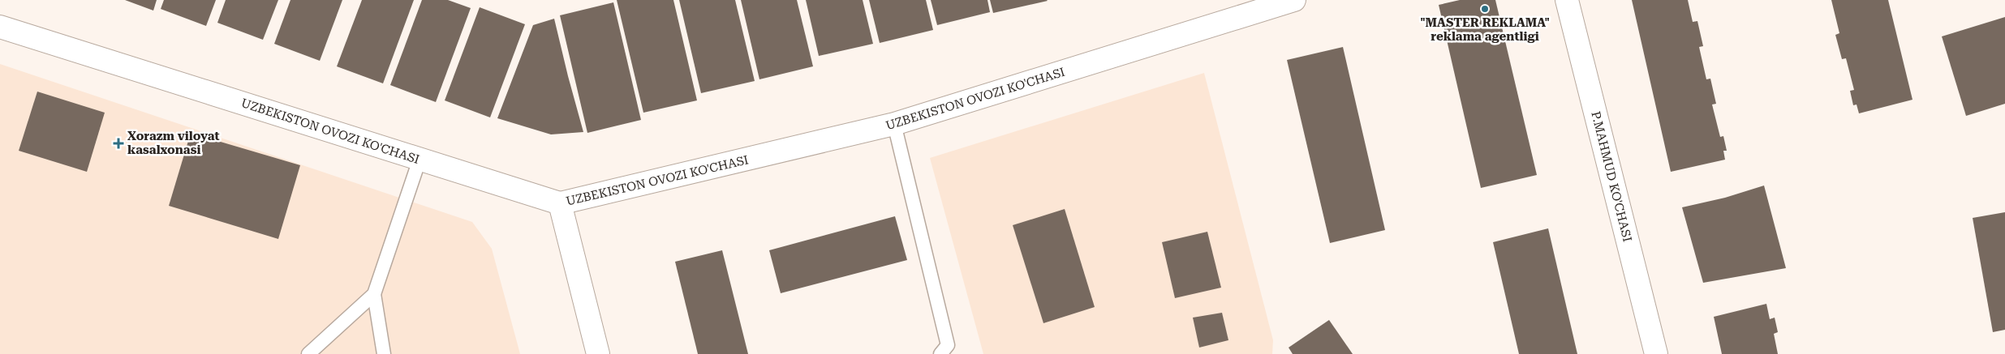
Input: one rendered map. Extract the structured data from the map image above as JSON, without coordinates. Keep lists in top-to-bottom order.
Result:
{
  "streets": {
    "street": ["UZBEKISTON OVOZI KO'CHASI", "P.MAHMUD KO'CHASI"]
  },
  "places": {
    "other": ["\"MASTER REKLAMA\" reklama agentligi"],
    "health": ["Xorazm viloyat kasalxonasi"]
  }
}
